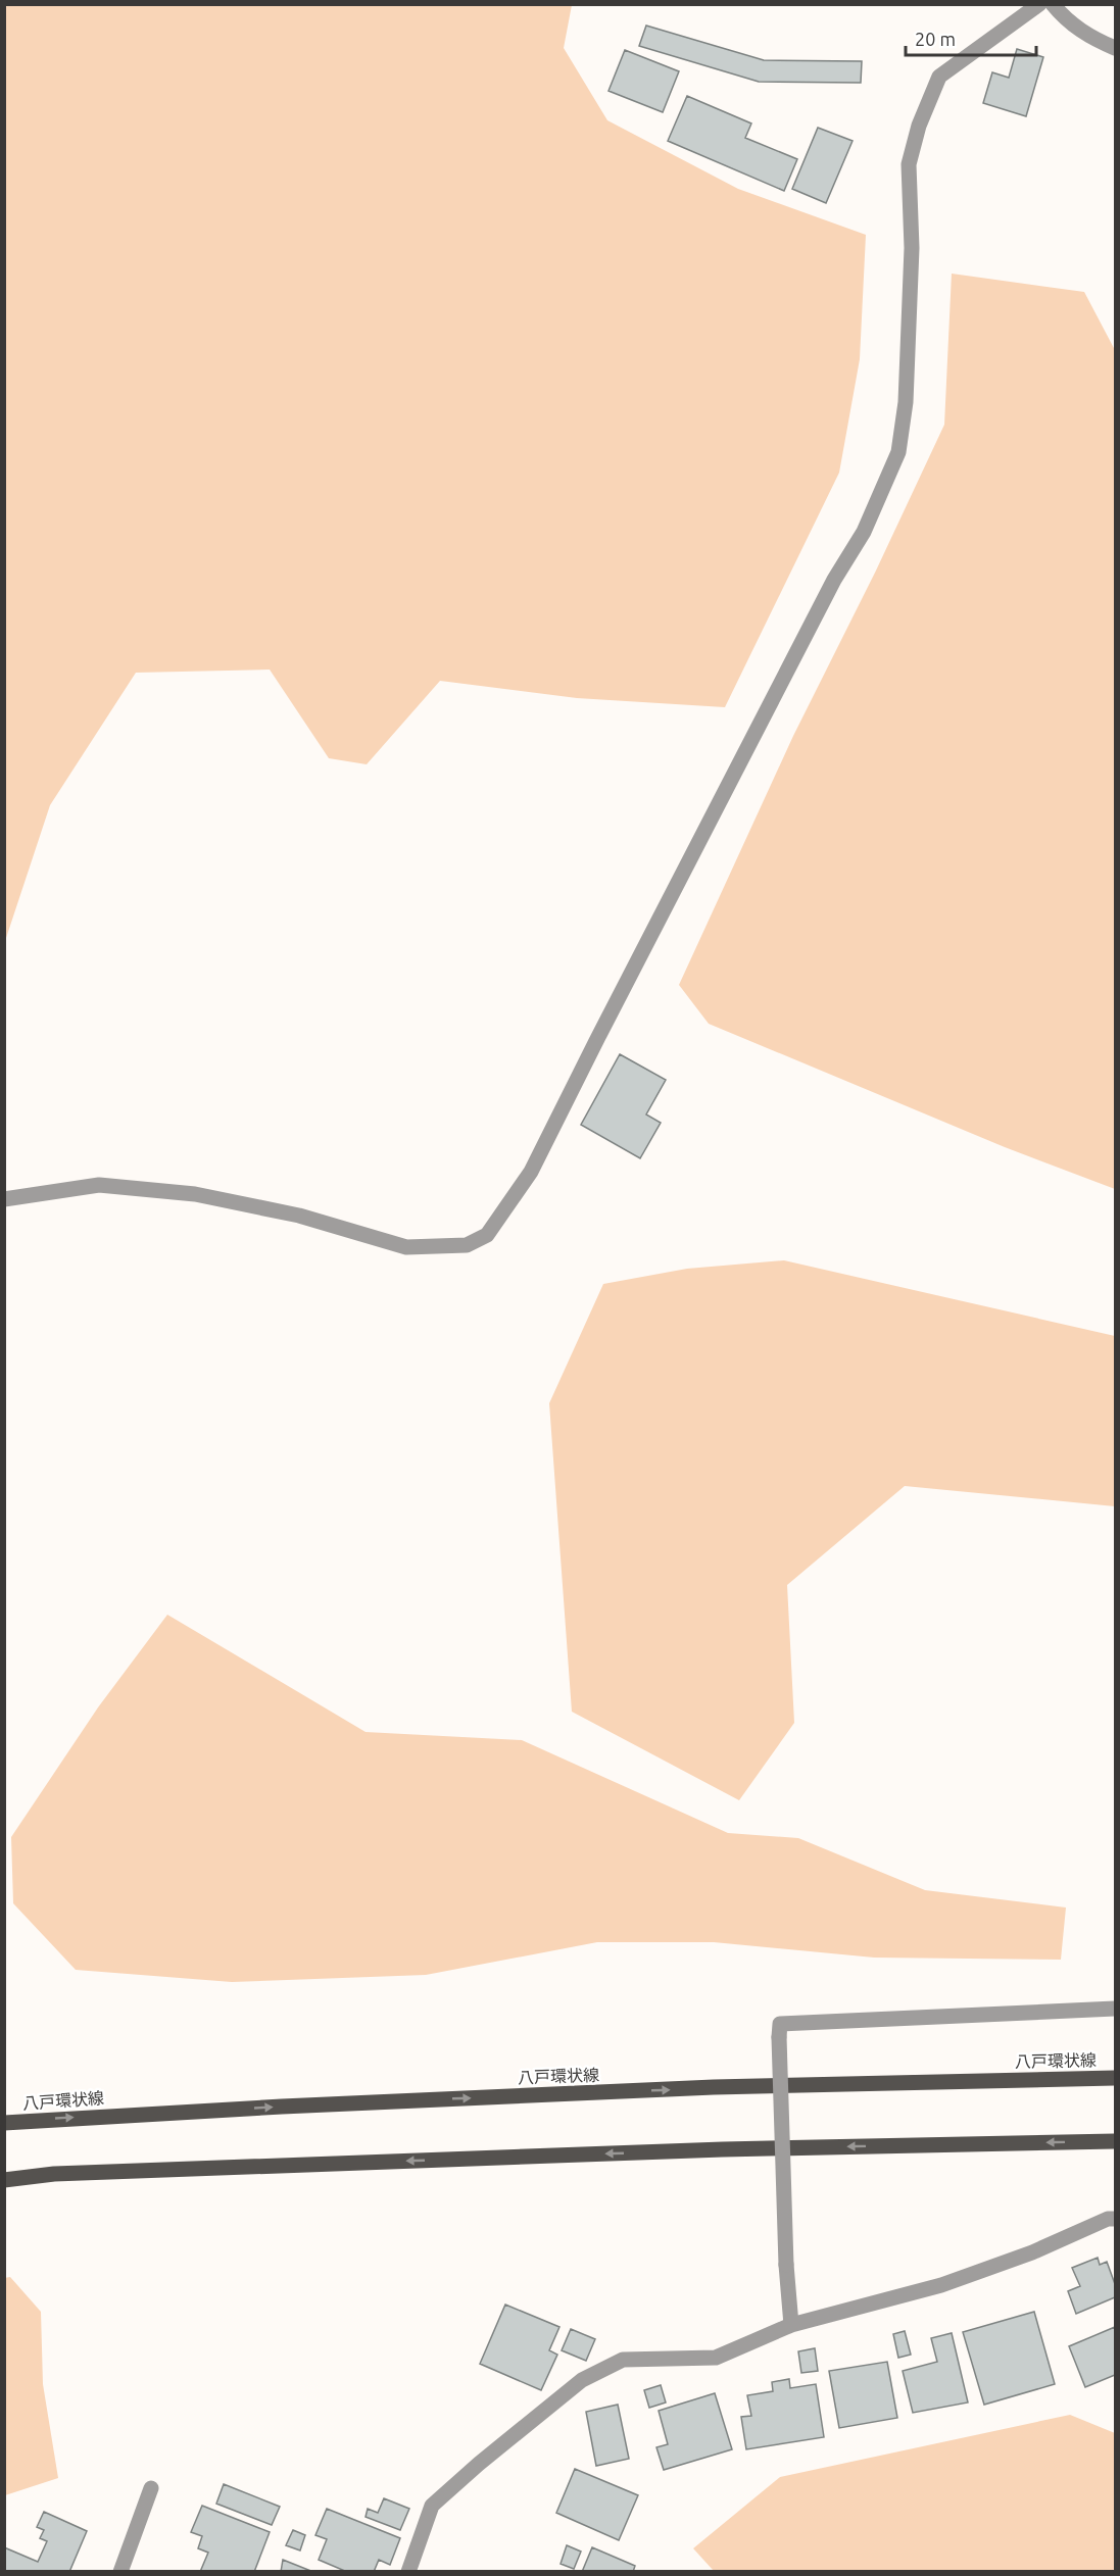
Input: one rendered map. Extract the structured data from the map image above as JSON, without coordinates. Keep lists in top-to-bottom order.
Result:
{
  "streets": {
    "main road": ["八戸環状線"]
  },
  "scale_bar": "20 m"
}
